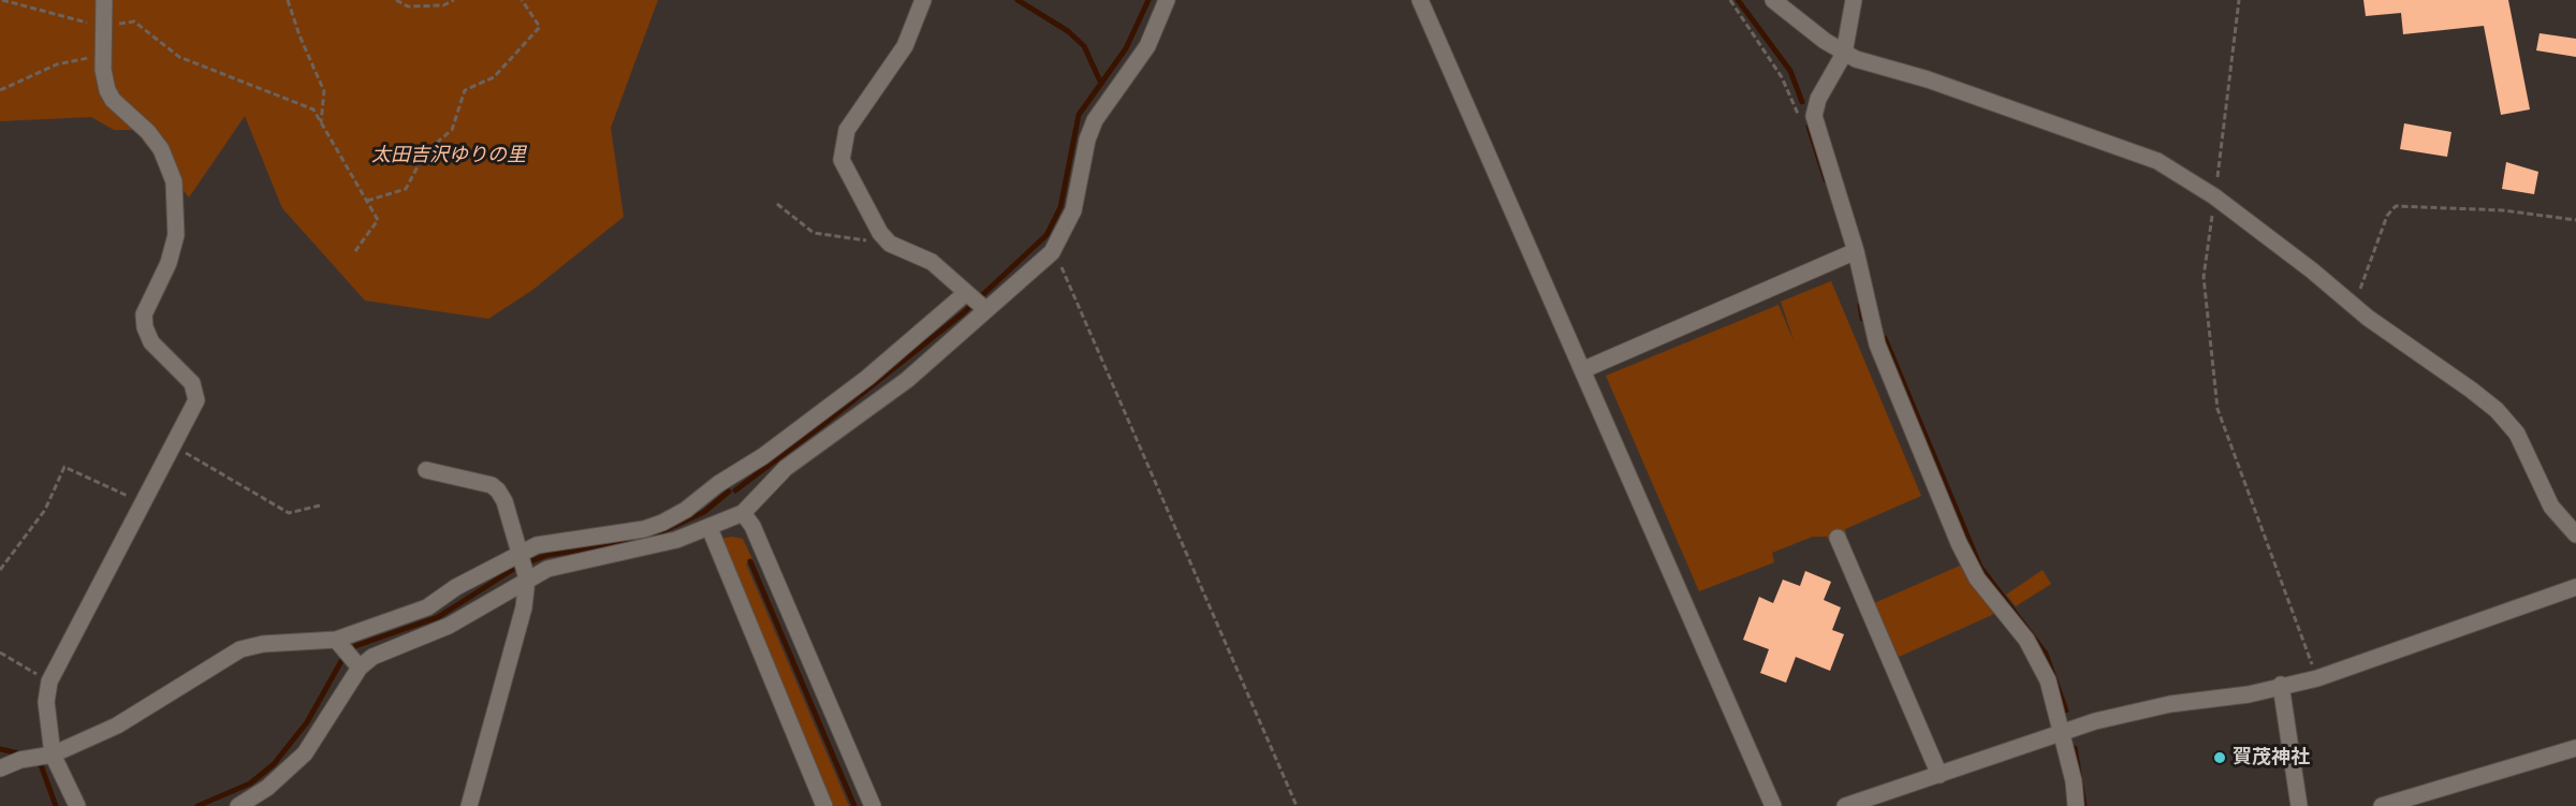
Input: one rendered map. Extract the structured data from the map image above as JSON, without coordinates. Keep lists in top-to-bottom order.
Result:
{
  "parks": ["太田吉沢ゆりの里"],
  "places": ["賀茂神社"]
}
